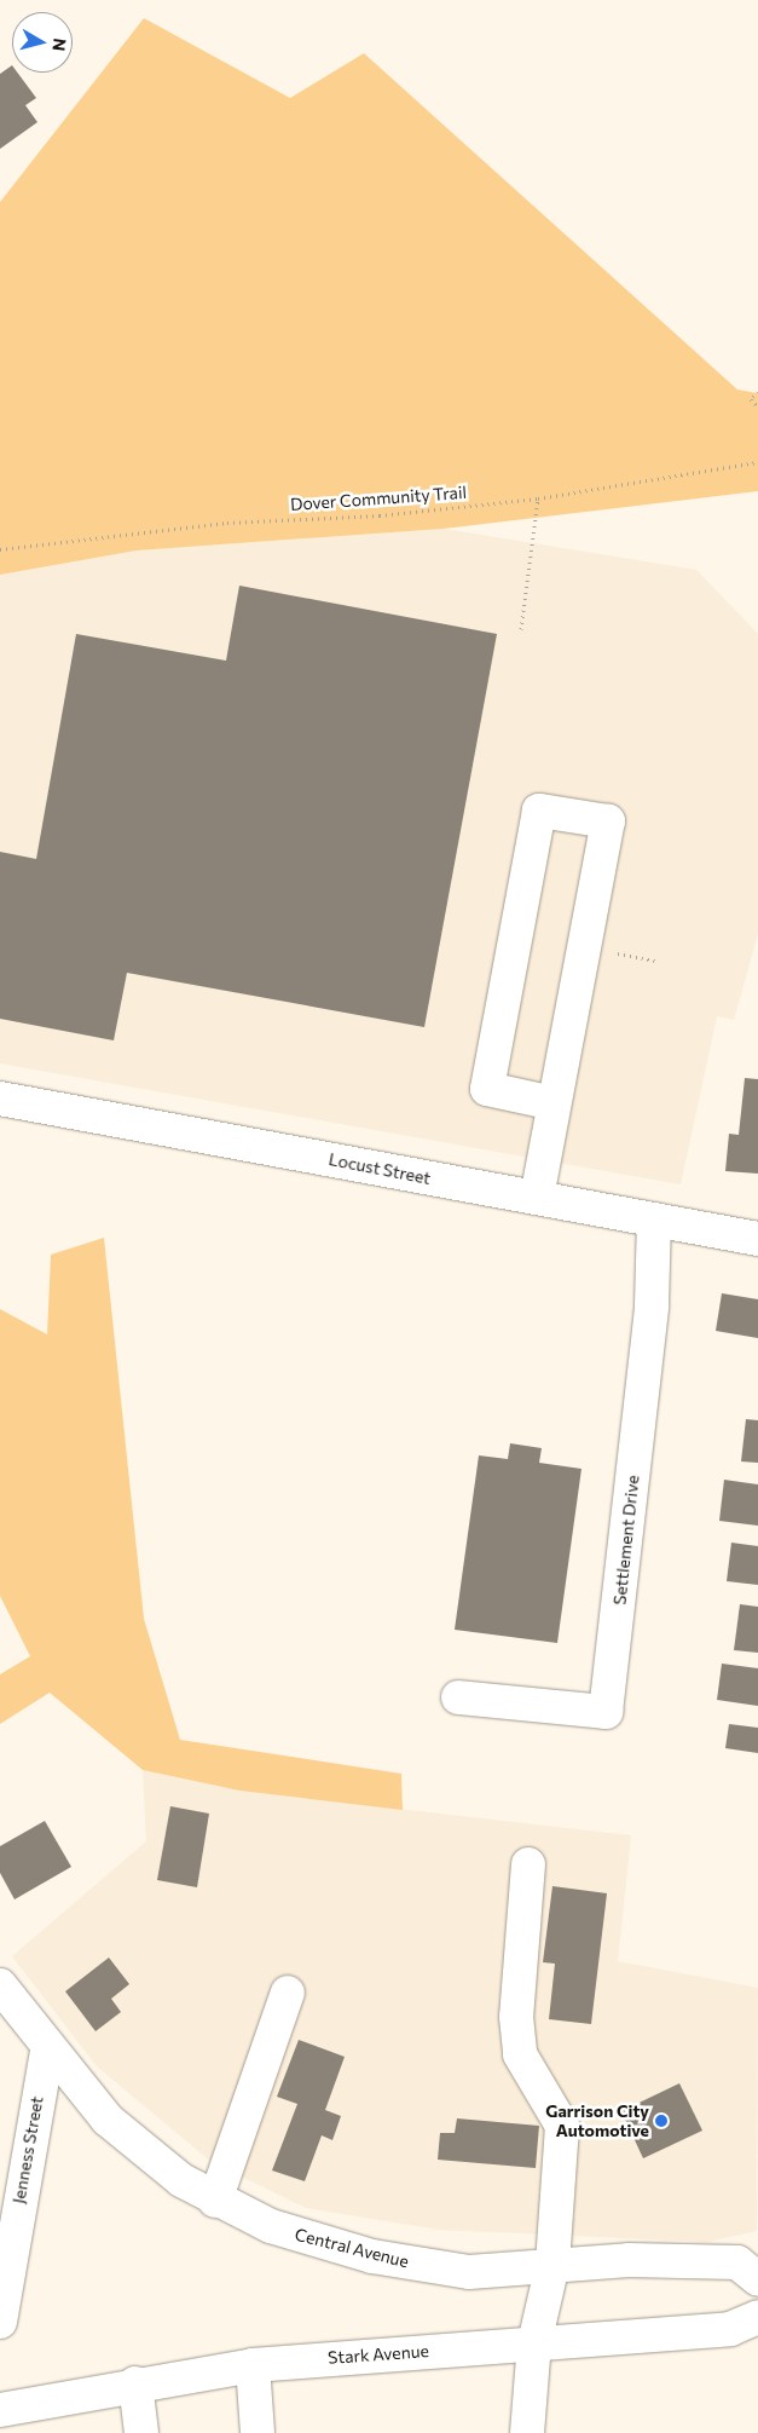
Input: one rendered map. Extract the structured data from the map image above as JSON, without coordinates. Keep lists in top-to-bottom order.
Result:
{
  "streets": {
    "main road": [
      "Locust Street",
      "Settlement Drive",
      "Jenness Street",
      "Central Avenue",
      "Stark Avenue"
    ],
    "path": ["Dover Community Trail"]
  },
  "crossings": [
    ["Locust Street", "Settlement Drive"],
    ["Jenness Street", "Central Avenue"]
  ],
  "places": ["Garrison City Automotive"],
  "north": "right"
}
